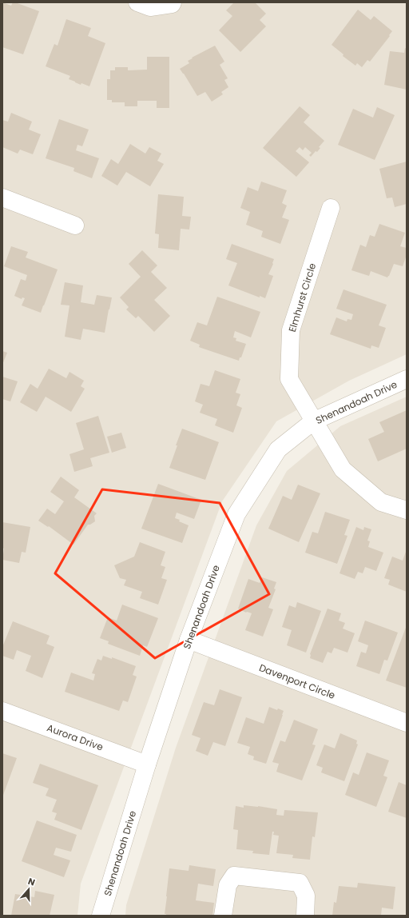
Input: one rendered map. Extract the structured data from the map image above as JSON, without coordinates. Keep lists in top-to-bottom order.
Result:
{
  "streets": {
    "street": [
      "Elmhurst Circle",
      "Shenandoah Drive",
      "Davenport Circle",
      "Aurora Drive"
    ]
  },
  "crossings": [
    ["Elmhurst Circle", "Shenandoah Drive"],
    ["Shenandoah Drive", "Davenport Circle"],
    ["Shenandoah Drive", "Aurora Drive"]
  ],
  "north": "top"
}
